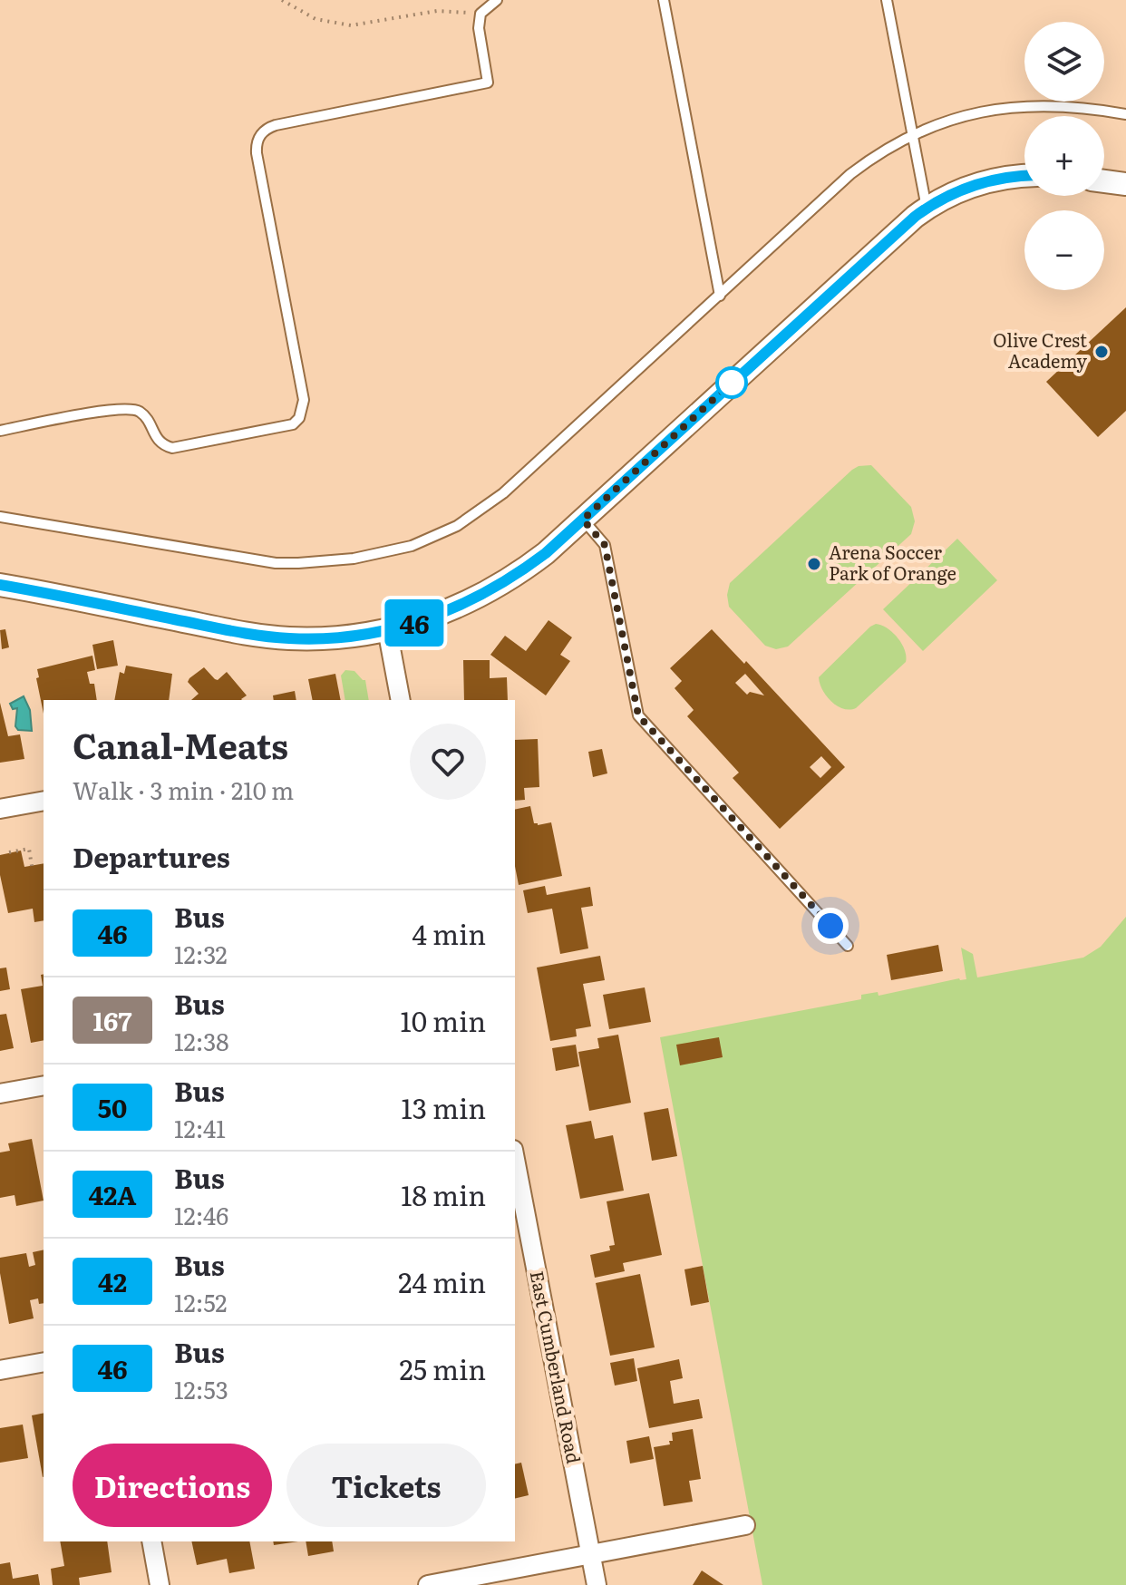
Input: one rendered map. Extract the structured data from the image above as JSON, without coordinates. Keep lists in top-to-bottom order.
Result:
{
  "streets": {
    "street": ["East Cumberland Road"]
  },
  "places": ["Olive Crest Academy", "Arena Soccer Park of Orange"],
  "lines": ["bus line 46"],
  "page": {
    "on_map": "46",
    "map_buttons": ["+", "−"],
    "heading": [
      ["Canal-Meats", "Walk · 3 min · 210 m"],
      "Departures"
    ],
    "list": [
      {
        "mark": "46",
        "name": "Bus",
        "note": "12:32",
        "value": "4 min"
      },
      {
        "mark": "167",
        "name": "Bus",
        "note": "12:38",
        "value": "10 min"
      },
      {
        "mark": "50",
        "name": "Bus",
        "note": "12:41",
        "value": "13 min"
      },
      {
        "mark": "42A",
        "name": "Bus",
        "note": "12:46",
        "value": "18 min"
      },
      {
        "mark": "42",
        "name": "Bus",
        "note": "12:52",
        "value": "24 min"
      },
      {
        "mark": "46",
        "name": "Bus",
        "note": "12:53",
        "value": "25 min"
      }
    ],
    "buttons": ["Directions", "Tickets"]
  }
}
